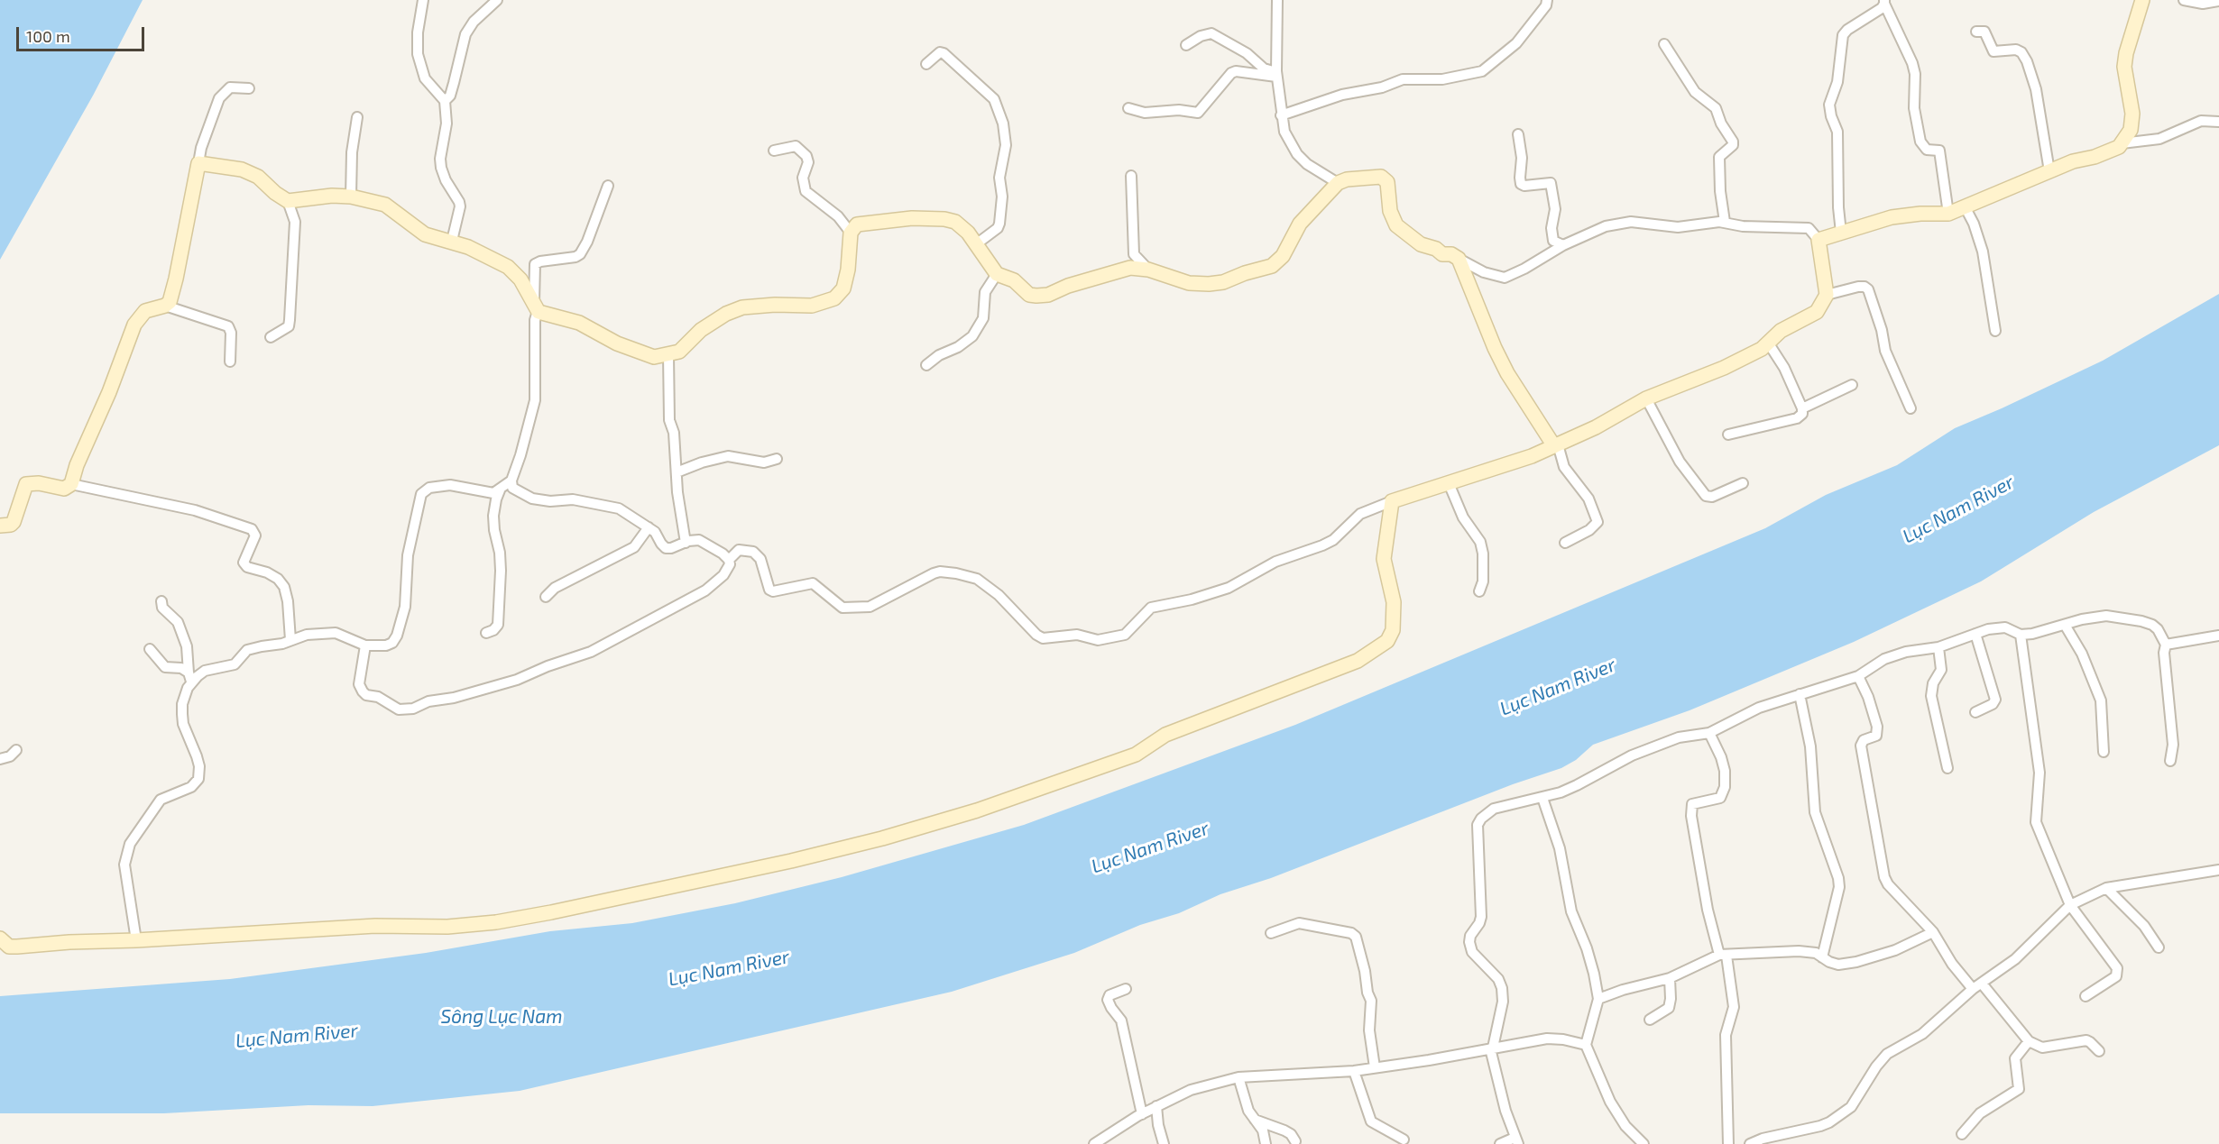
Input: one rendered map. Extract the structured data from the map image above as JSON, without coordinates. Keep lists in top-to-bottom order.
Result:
{
  "water": ["Lục Nam River", "Sông Lục Nam"],
  "scale_bar": "100 m"
}
